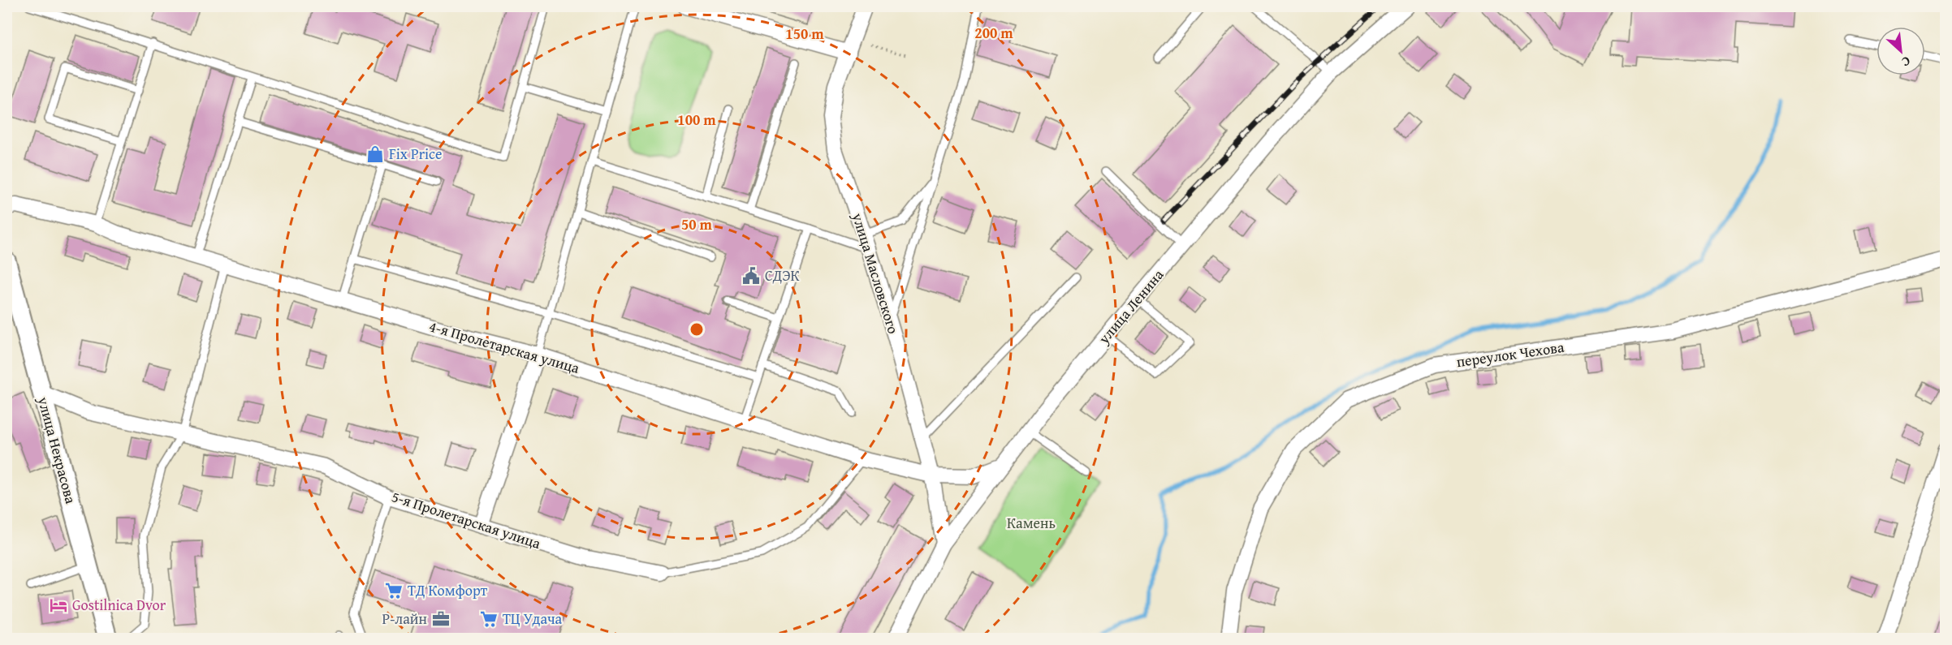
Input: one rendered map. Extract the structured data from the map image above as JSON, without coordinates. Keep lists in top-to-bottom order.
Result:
{
  "streets": {
    "street": [
      "улица Масловского",
      "улица Ленина",
      "4-я Пролетарская улица",
      "переулок Чехова",
      "улица Некрасова",
      "5-я Пролетарская улица"
    ]
  },
  "crossings": [
    ["улица Масловского", "улица Ленина"],
    ["улица Масловского", "4-я Пролетарская улица"],
    ["улица Ленина", "4-я Пролетарская улица"],
    ["4-я Пролетарская улица", "5-я Пролетарская улица"],
    ["улица Некрасова", "5-я Пролетарская улица"]
  ],
  "parks": ["Камень"],
  "places": {
    "shop": ["Fix Price"],
    "public building": ["СДЭК"],
    "supermarket": ["ТД Комфорт", "ТЦ Удача"],
    "hotel": ["Gostilnica Dvor"],
    "office": ["Р-лайн"]
  },
  "north": "bottom right",
  "rings": [
    "200 m",
    "150 m",
    "100 m",
    "50 m"
  ]
}
